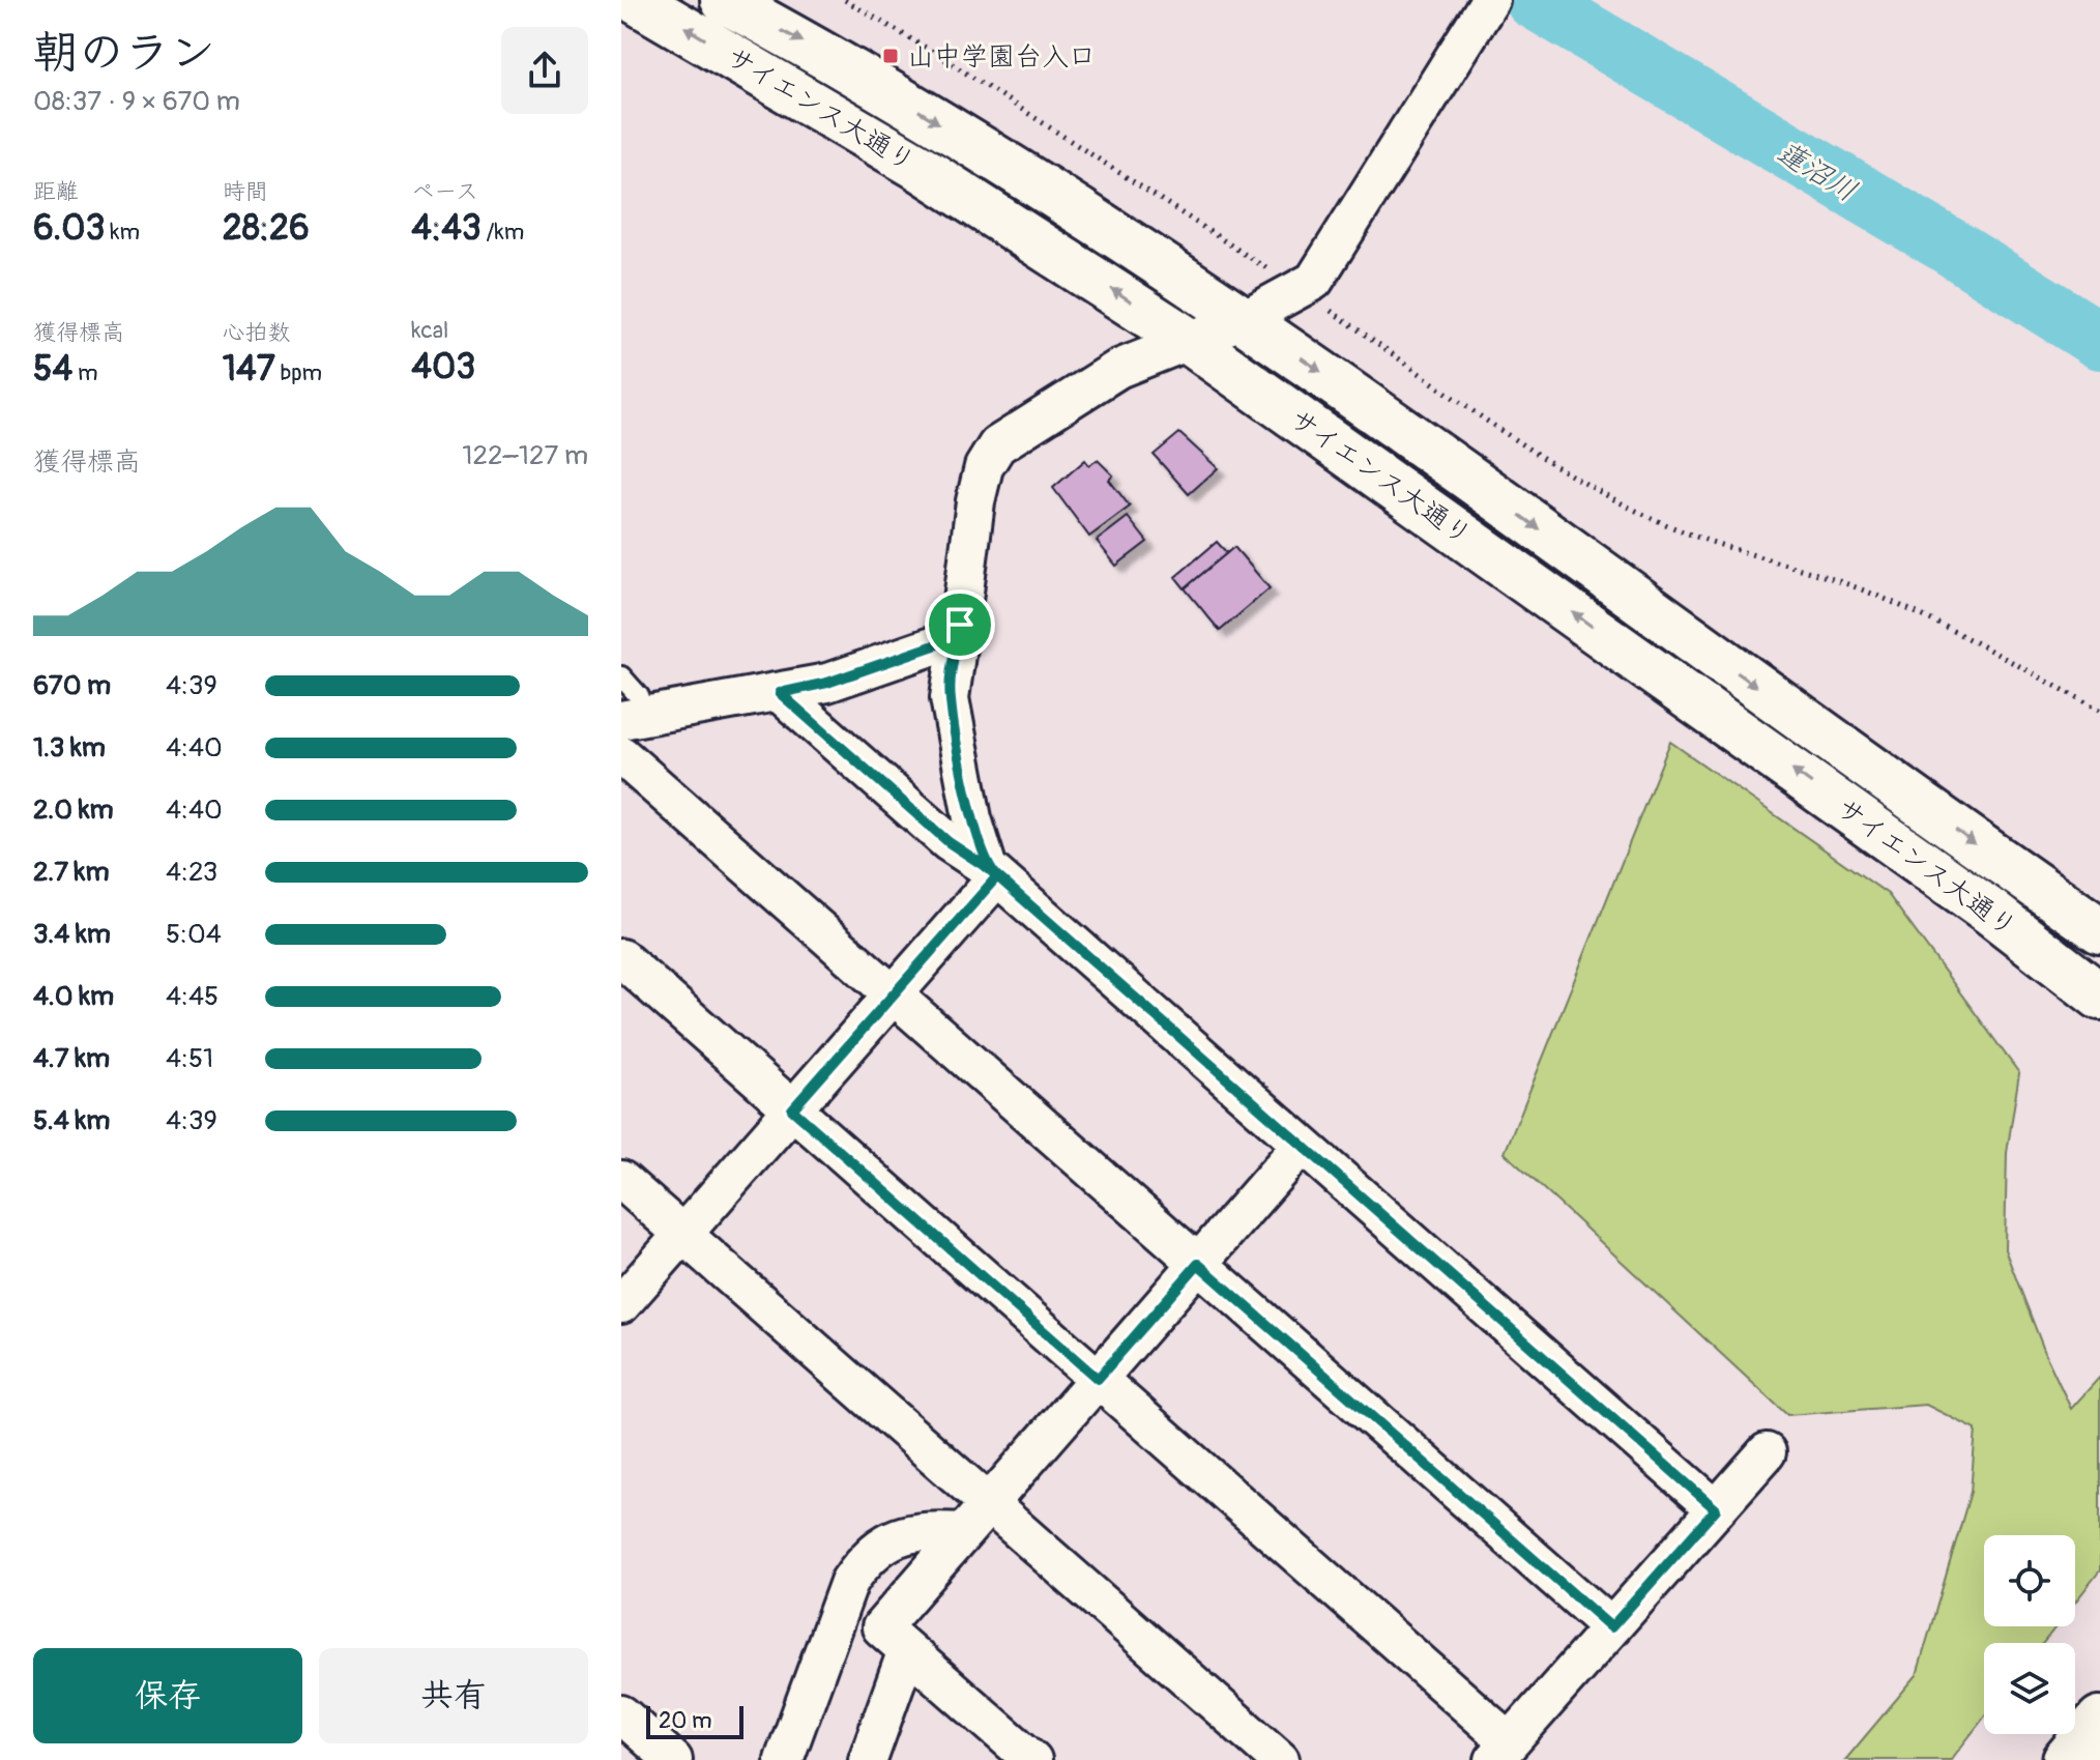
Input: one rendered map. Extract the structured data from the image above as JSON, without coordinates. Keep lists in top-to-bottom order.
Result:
{
  "streets": {
    "main road": ["サイエンス大通り"]
  },
  "water": ["蓮沼川"],
  "places": {
    "transit": ["山中学園台入口"]
  },
  "scale_bar": "20 m",
  "page": {
    "heading": ["朝のラン", "08:37 · 9 × 670 m"],
    "stats": [
      ["距離", "6.03 km"],
      ["時間", "28:26"],
      ["ペース", "4:43 /km"],
      ["獲得標高", "54 m"],
      ["心拍数", "147 bpm"],
      ["kcal", "403"]
    ],
    "chart": ["獲得標高", "122–127 m"],
    "list": [
      {
        "name": "670 m",
        "note": "4:39"
      },
      {
        "name": "1.3 km",
        "note": "4:40"
      },
      {
        "name": "2.0 km",
        "note": "4:40"
      },
      {
        "name": "2.7 km",
        "note": "4:23"
      },
      {
        "name": "3.4 km",
        "note": "5:04"
      },
      {
        "name": "4.0 km",
        "note": "4:45"
      },
      {
        "name": "4.7 km",
        "note": "4:51"
      },
      {
        "name": "5.4 km",
        "note": "4:39"
      }
    ],
    "buttons": ["保存", "共有"],
    "scale": "20 m"
  }
}
